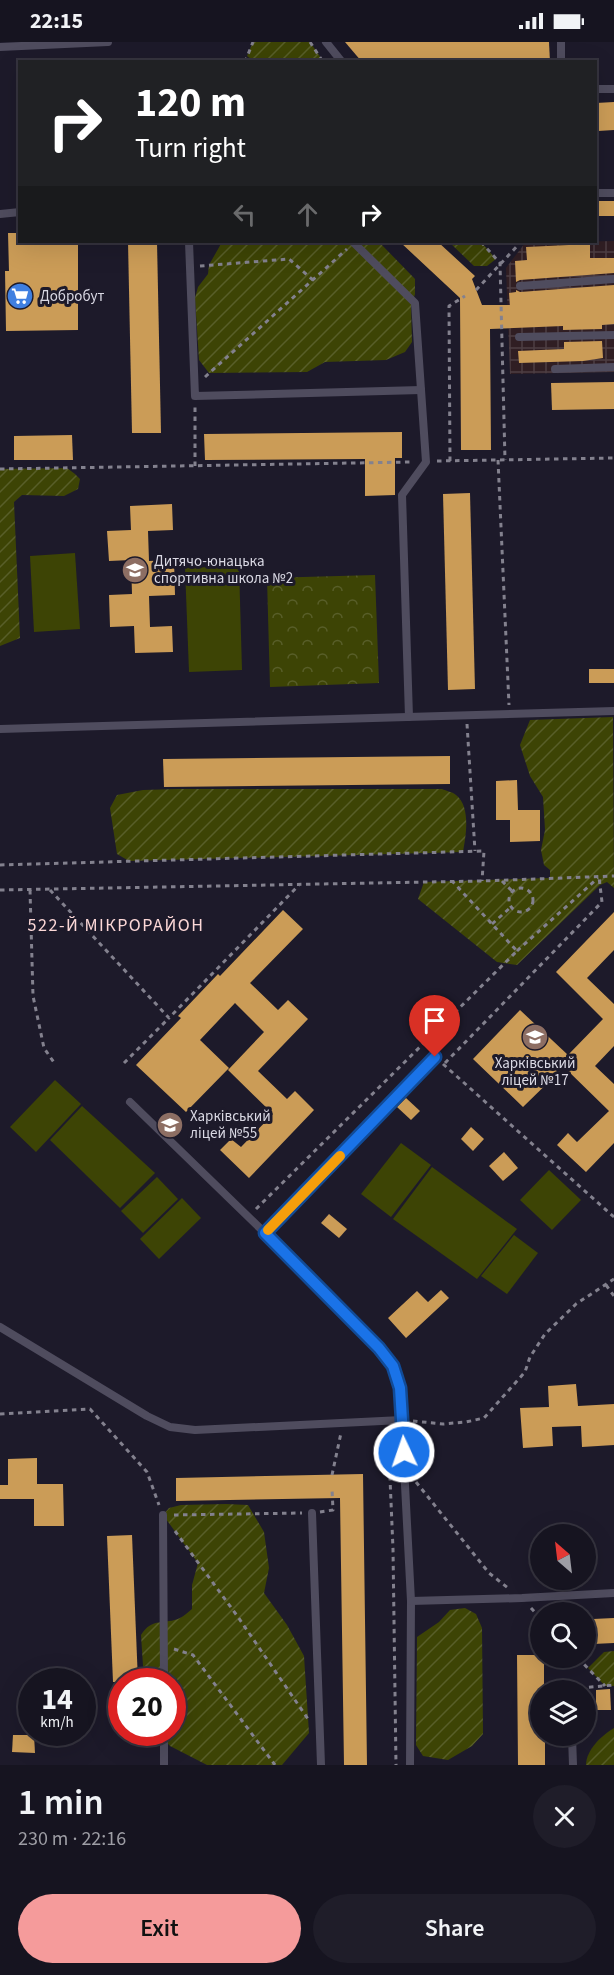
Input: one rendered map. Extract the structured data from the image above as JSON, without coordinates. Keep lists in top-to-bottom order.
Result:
{
  "districts": ["522-Й МІКРОРАЙОН"],
  "places": {
    "supermarket": ["Добробут"],
    "school or university": ["Дитячо-юнацька спортивна школа №2", "Харківський ліцей №17", "Харківський ліцей №55"]
  },
  "north": "top left",
  "page": {
    "status": "22:15",
    "turn": ["120 m", "Turn right"],
    "speed": "14 km/h",
    "limit": "20",
    "heading": ["1 min", "230 m · 22:16"],
    "buttons": ["Exit", "Share"]
  }
}
